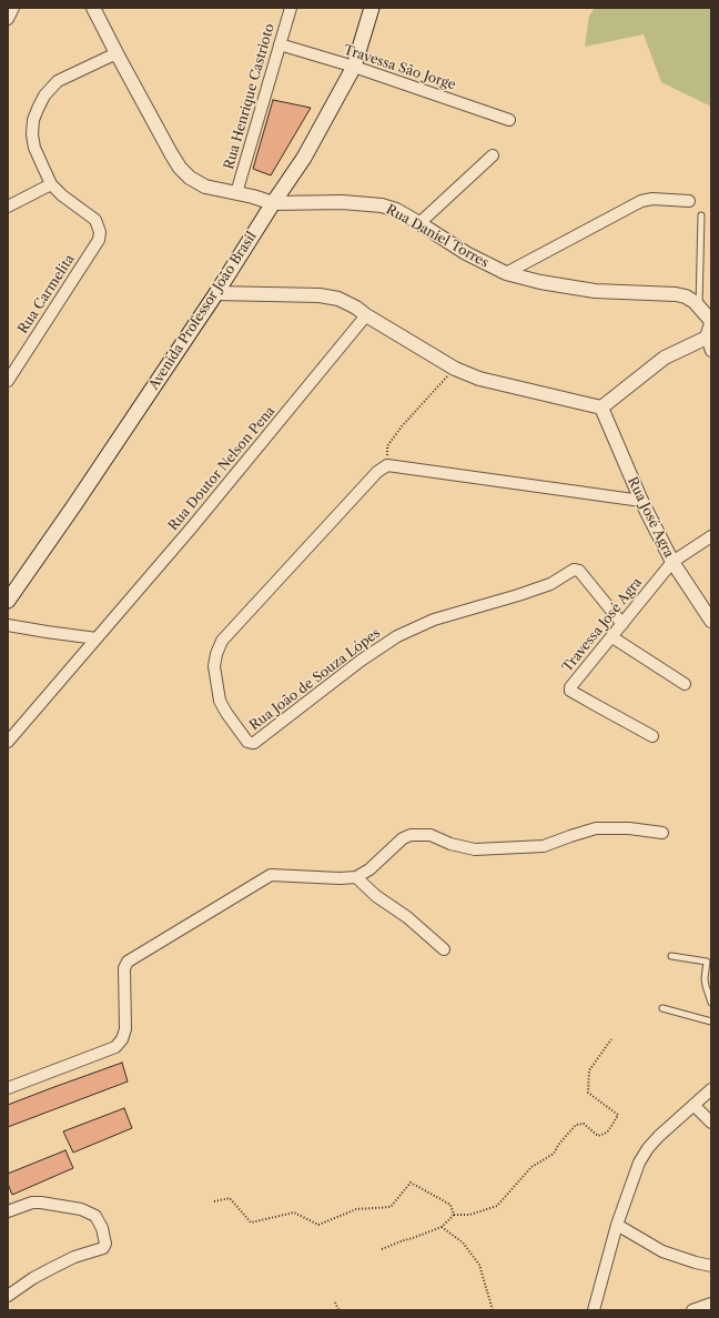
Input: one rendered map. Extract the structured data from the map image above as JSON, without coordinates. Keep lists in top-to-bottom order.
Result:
{
  "streets": {
    "main road": ["Avenida Professor João Brasil"],
    "street": [
      "Travessa São Jorge",
      "Rua Henrique Castrioto",
      "Rua Daniel Torres",
      "Rua Carmelita",
      "Rua Doutor Nelson Pena",
      "Rua José Agra",
      "Travessa José Agra",
      "Rua João de Souza Lópes"
    ]
  },
  "crossings": [
    ["Travessa São Jorge", "Rua Henrique Castrioto"],
    ["Travessa São Jorge", "Avenida Professor João Brasil"],
    ["Rua Henrique Castrioto", "Rua Daniel Torres"],
    ["Rua Daniel Torres", "Avenida Professor João Brasil"],
    ["Rua José Agra", "Travessa José Agra"],
    ["Travessa José Agra", "Rua João de Souza Lópes"]
  ]
}
